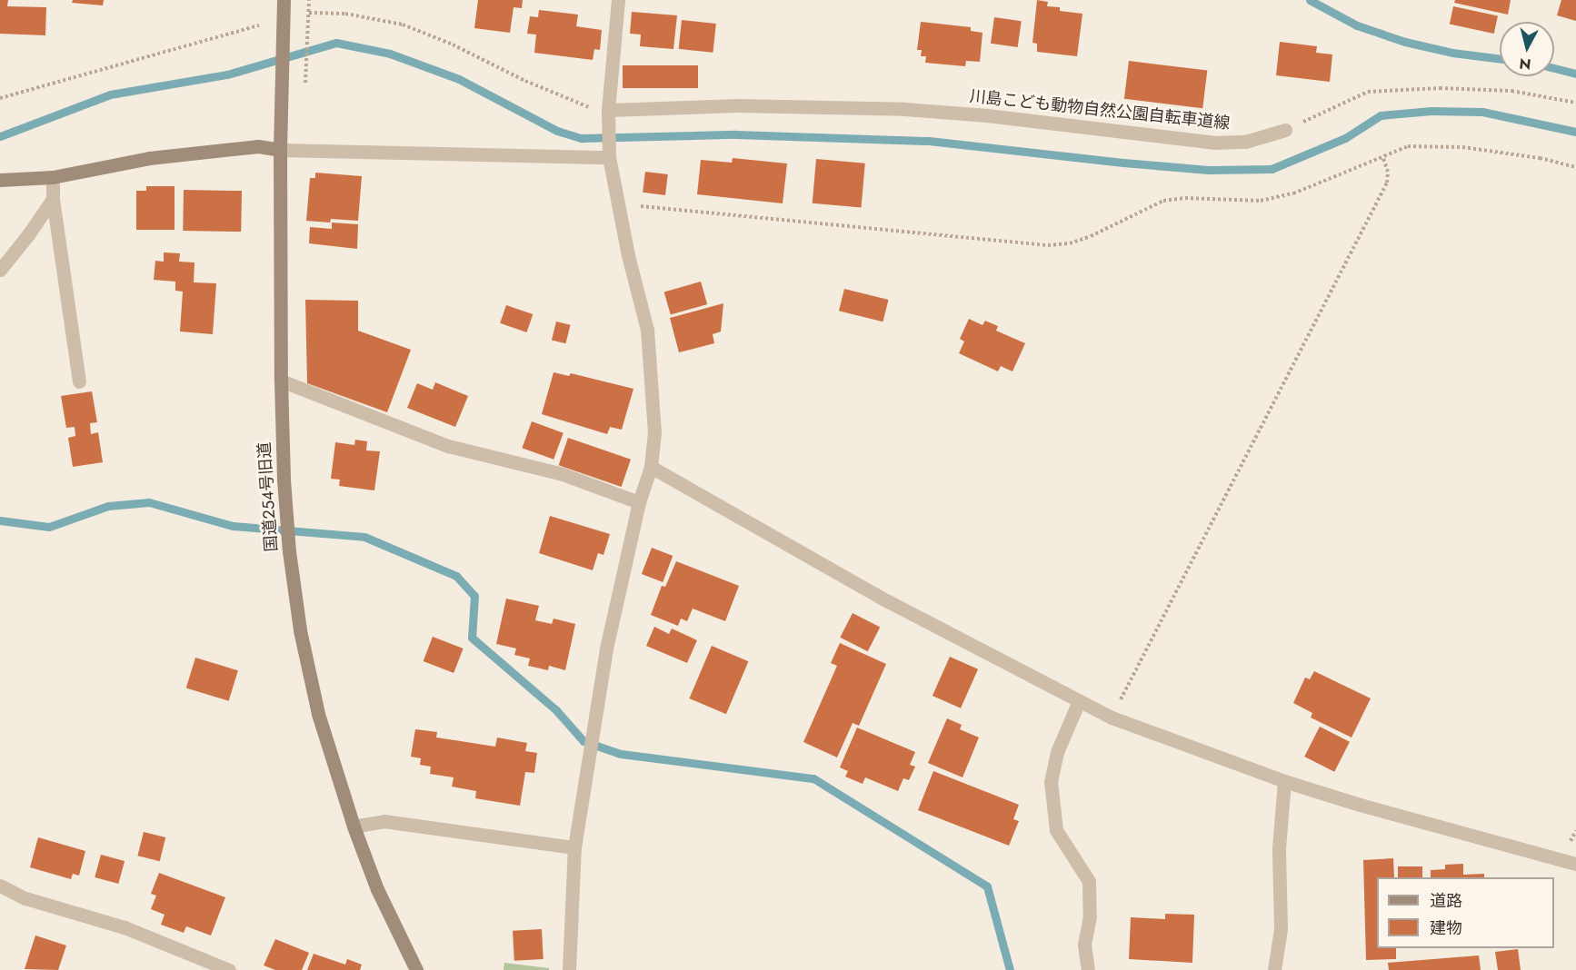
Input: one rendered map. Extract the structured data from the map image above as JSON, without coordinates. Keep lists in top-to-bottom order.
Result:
{
  "streets": {
    "street": ["川島こども動物自然公園自転車道線", "国道254号旧道"]
  },
  "legend": ["道路", "建物"],
  "north": "bottom"
}
